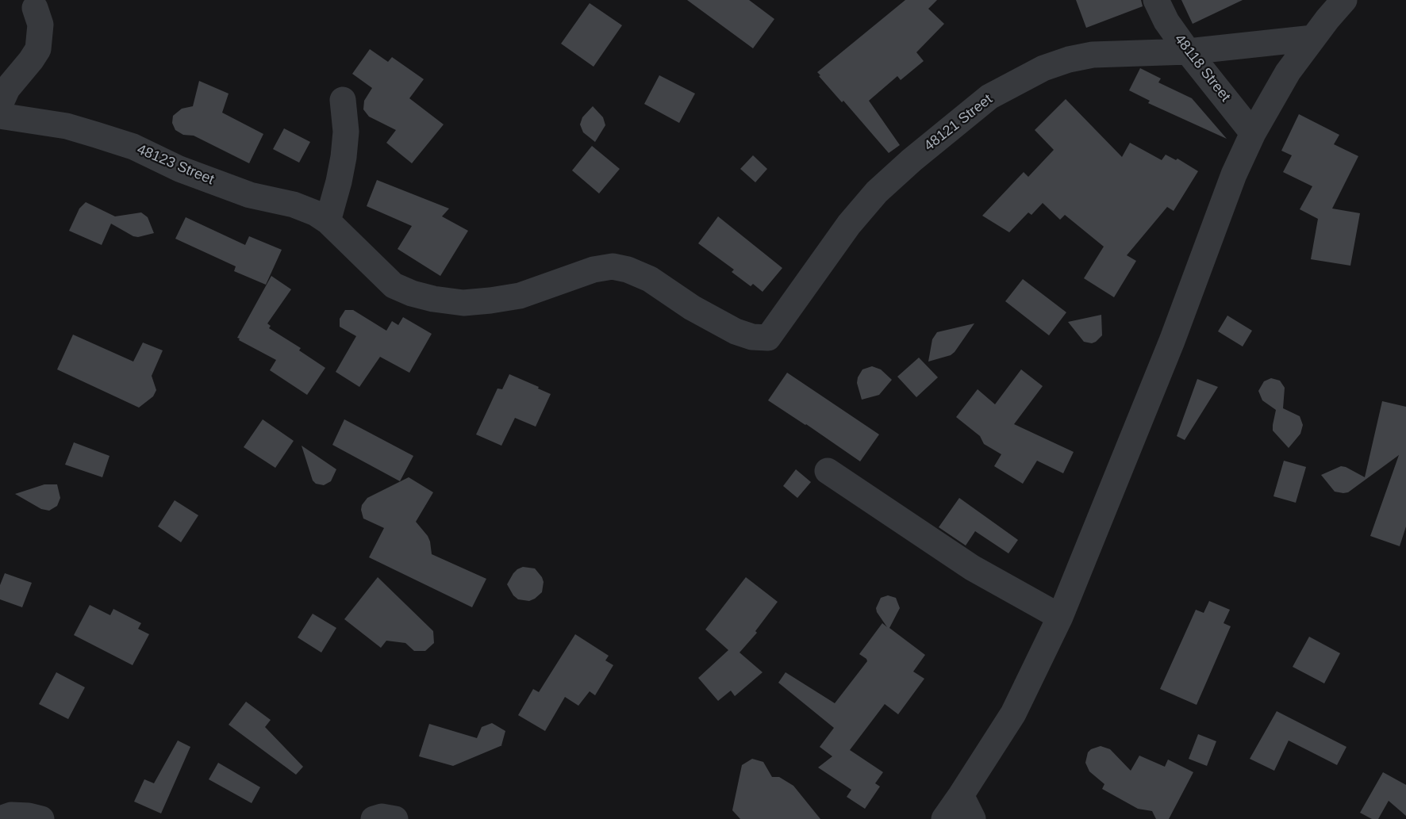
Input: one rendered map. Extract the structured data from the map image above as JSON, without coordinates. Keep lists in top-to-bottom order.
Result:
{
  "streets": {
    "street": ["48118 Street", "48121 Street", "48123 Street"]
  },
  "crossings": [
    ["48118 Street", "48121 Street"],
    ["48121 Street", "48123 Street"]
  ]
}
